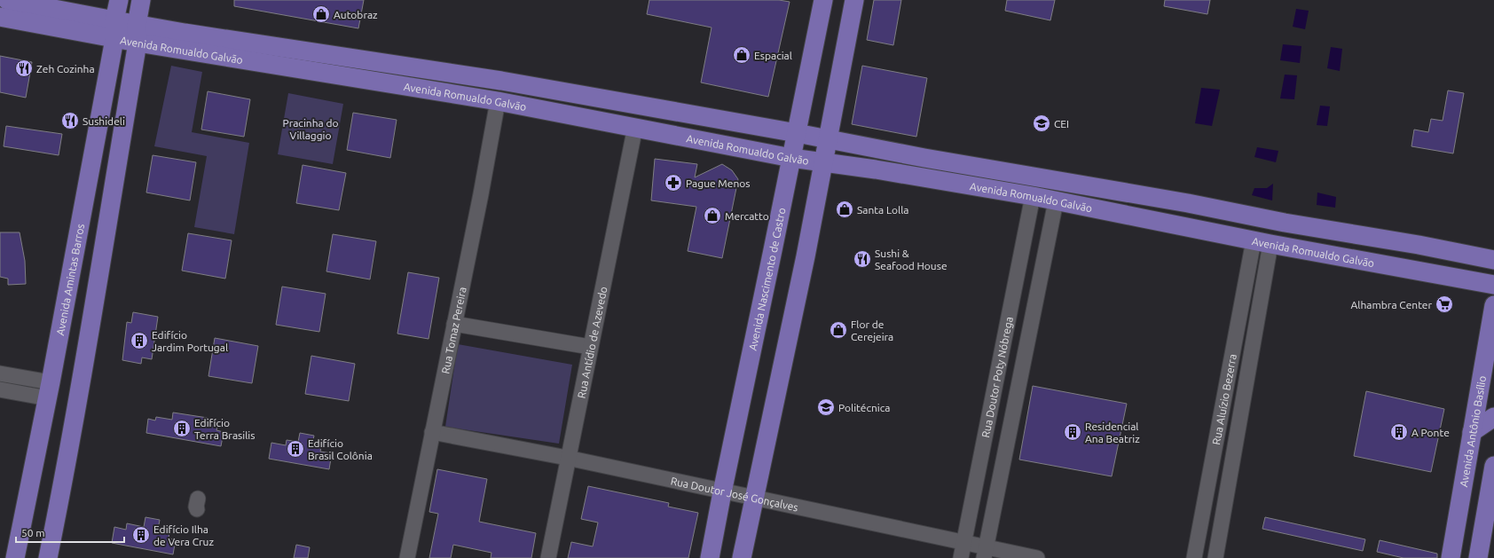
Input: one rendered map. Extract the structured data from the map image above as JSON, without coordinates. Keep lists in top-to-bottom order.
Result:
{
  "streets": {
    "main road": [
      "Avenida Romualdo Galvão",
      "Avenida Amintas Barros",
      "Avenida Nascimento de Castro",
      "Avenida Antônio Basílio"
    ],
    "street": [
      "Rua Tomaz Pereira",
      "Rua Antídio de Azevedo",
      "Rua Doutor Poty Nóbrega",
      "Rua Aluízio Bezerra",
      "Rua Doutor José Gonçalves"
    ]
  },
  "crossings": [
    ["Avenida Romualdo Galvão", "Avenida Amintas Barros"],
    ["Avenida Romualdo Galvão", "Avenida Nascimento de Castro"],
    ["Avenida Romualdo Galvão", "Rua Tomaz Pereira"],
    ["Avenida Romualdo Galvão", "Rua Antídio de Azevedo"],
    ["Avenida Romualdo Galvão", "Rua Doutor Poty Nóbrega"],
    ["Avenida Romualdo Galvão", "Rua Aluízio Bezerra"],
    ["Avenida Nascimento de Castro", "Rua Doutor José Gonçalves"],
    ["Rua Tomaz Pereira", "Rua Doutor José Gonçalves"],
    ["Rua Antídio de Azevedo", "Rua Doutor José Gonçalves"],
    ["Rua Doutor Poty Nóbrega", "Rua Doutor José Gonçalves"]
  ],
  "parks": ["Pracinha do Villaggio"],
  "places": {
    "shop": [
      "Autobraz",
      "Espacial",
      "Santa Lolla",
      "Mercatto",
      "Flor de Cerejeira"
    ],
    "restaurant": ["Zeh Cozinha", "Sushideli", "Sushi & Seafood House"],
    "school or university": ["CEI", "Politécnica"],
    "pharmacy": ["Pague Menos"],
    "supermarket": ["Alhambra Center"],
    "building": [
      "Edifício Jardim Portugal",
      "Edifício Terra Brasilis",
      "Residencial Ana Beatriz",
      "A Ponte",
      "Edifício Brasil Colônia",
      "Edifício Ilha de Vera Cruz"
    ]
  },
  "scale_bar": "50 m"
}
